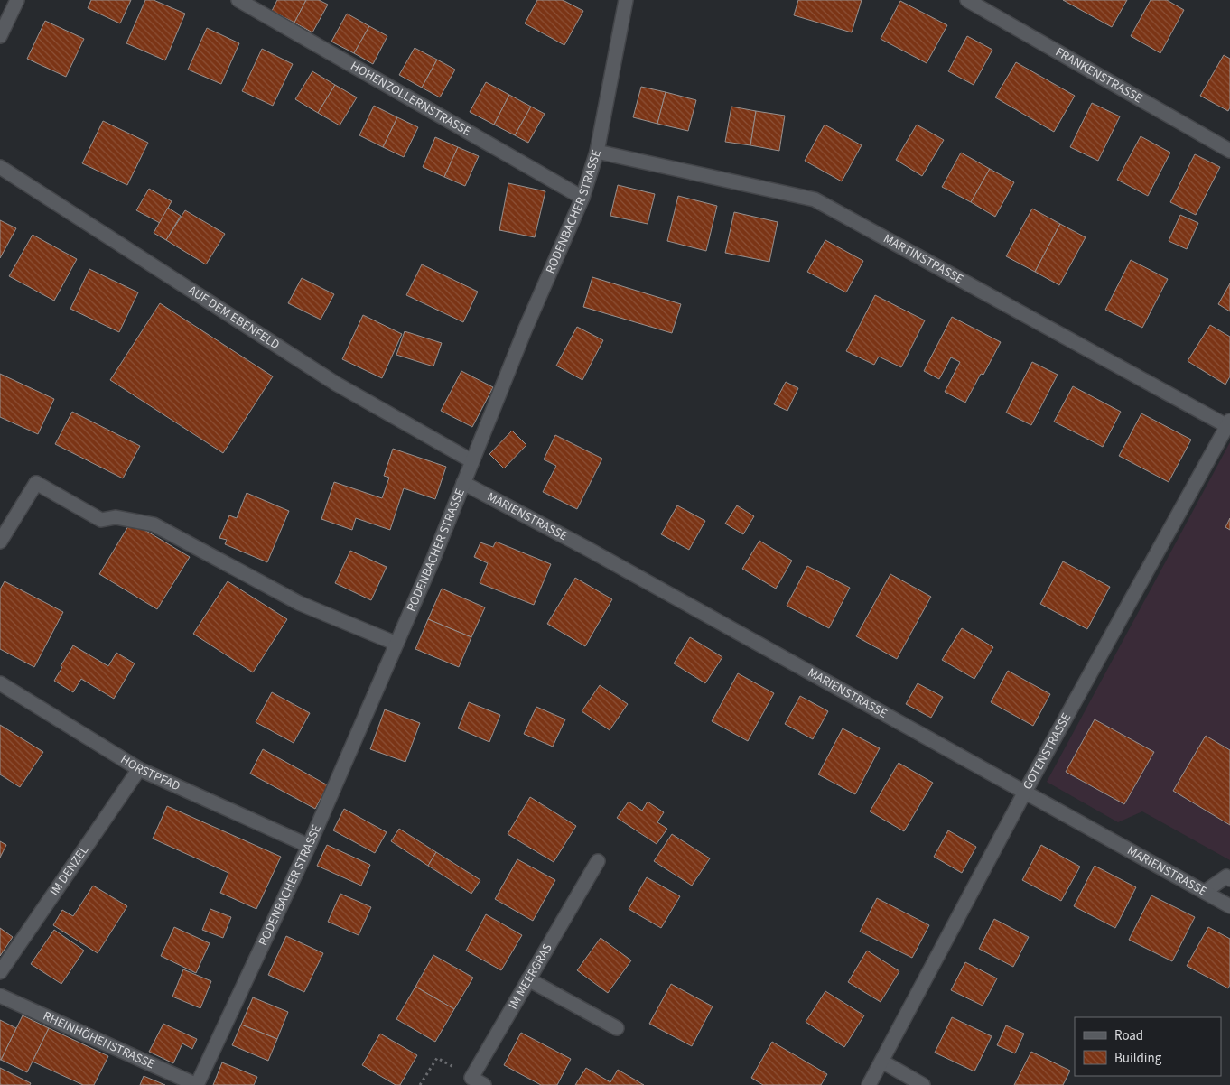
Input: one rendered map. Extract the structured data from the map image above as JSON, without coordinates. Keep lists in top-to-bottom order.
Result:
{
  "streets": {
    "street": [
      "FRANKENSTRASSE",
      "HOHENZOLLERNSTRASSE",
      "RODENBACHER STRASSE",
      "MARTINSTRASSE",
      "AUF DEM EBENFELD",
      "MARIENSTRASSE",
      "GOTENSTRASSE",
      "HORSTPFAD",
      "IM DENZEL",
      "IM MEERGRAS",
      "RHEINHÖHENSTRASSE"
    ]
  },
  "crossings": [
    ["HOHENZOLLERNSTRASSE", "RODENBACHER STRASSE"],
    ["RODENBACHER STRASSE", "MARTINSTRASSE"],
    ["RODENBACHER STRASSE", "AUF DEM EBENFELD"],
    ["RODENBACHER STRASSE", "MARIENSTRASSE"],
    ["RODENBACHER STRASSE", "HORSTPFAD"],
    ["RODENBACHER STRASSE", "RHEINHÖHENSTRASSE"],
    ["MARTINSTRASSE", "GOTENSTRASSE"],
    ["MARIENSTRASSE", "GOTENSTRASSE"],
    ["HORSTPFAD", "IM DENZEL"]
  ],
  "legend": ["Road", "Building"]
}
